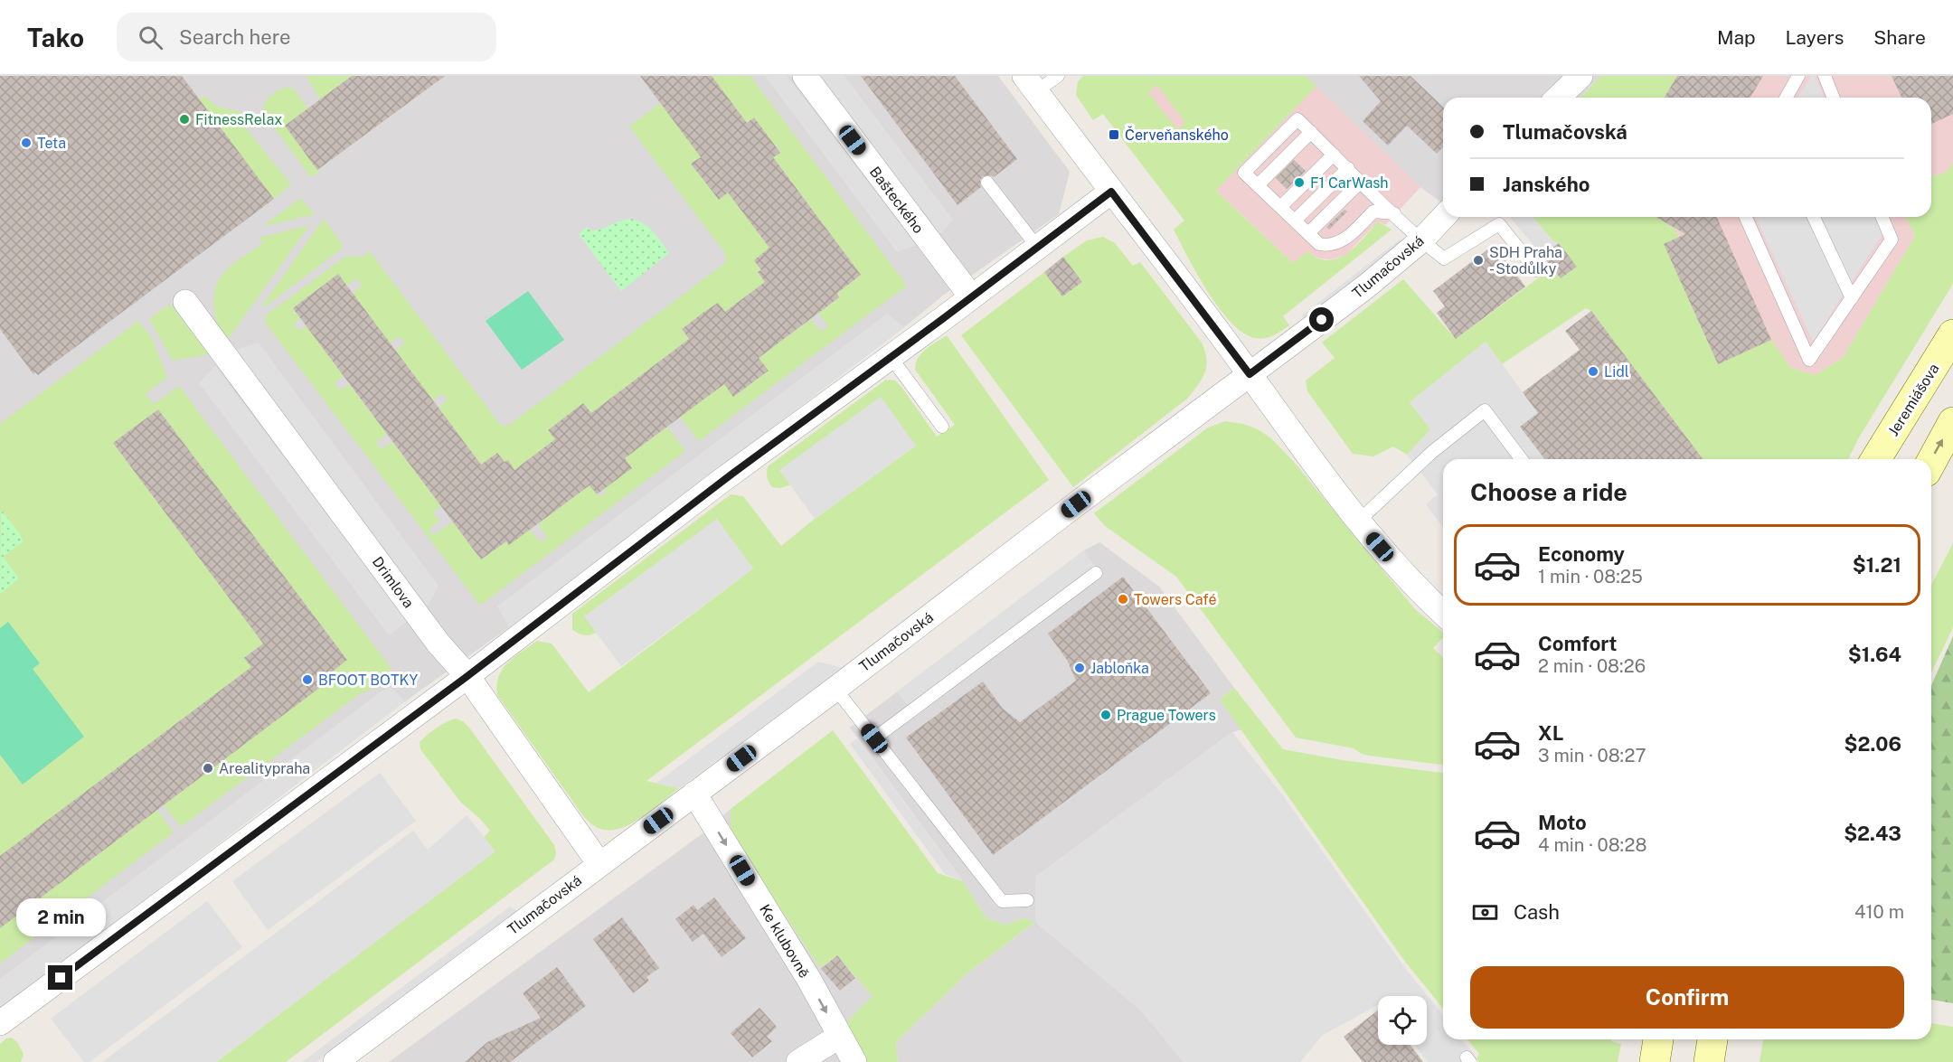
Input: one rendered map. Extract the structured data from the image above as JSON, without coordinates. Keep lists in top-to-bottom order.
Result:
{
  "streets": {
    "main road": ["Jeremiášova"],
    "street": [
      "Bašteckého",
      "Tlumačovská",
      "Drimlova",
      "Ke klubovně"
    ]
  },
  "crossings": [
    ["Tlumačovská", "Drimlova"],
    ["Tlumačovská", "Ke klubovně"]
  ],
  "one_way": ["Ke klubovně"],
  "places": {
    "other": [
      "FitnessRelax",
      "Teta",
      "F1 CarWash",
      "SDH Praha - Stodůlky",
      "Lidl",
      "Towers Café",
      "Jabloňka",
      "BFOOT BOTKY",
      "Prague Towers",
      "Arealitypraha"
    ],
    "transit": ["Červeňanského"]
  },
  "page": {
    "header": "Tako",
    "search": "Search here",
    "nav": ["Map", "Layers", "Share"],
    "banner": ["Tlumačovská", "Janského"],
    "heading": "Choose a ride",
    "list": [
      {
        "name": "Economy",
        "note": "1 min · 08:25",
        "value": "$1.21"
      },
      {
        "name": "Comfort",
        "note": "2 min · 08:26",
        "value": "$1.64"
      },
      {
        "name": "XL",
        "note": "3 min · 08:27",
        "value": "$2.06"
      },
      {
        "name": "Moto",
        "note": "4 min · 08:28",
        "value": "$2.43"
      }
    ],
    "pay": ["Cash", "410 m"],
    "bubble": "2 min",
    "buttons": "Confirm"
  }
}
